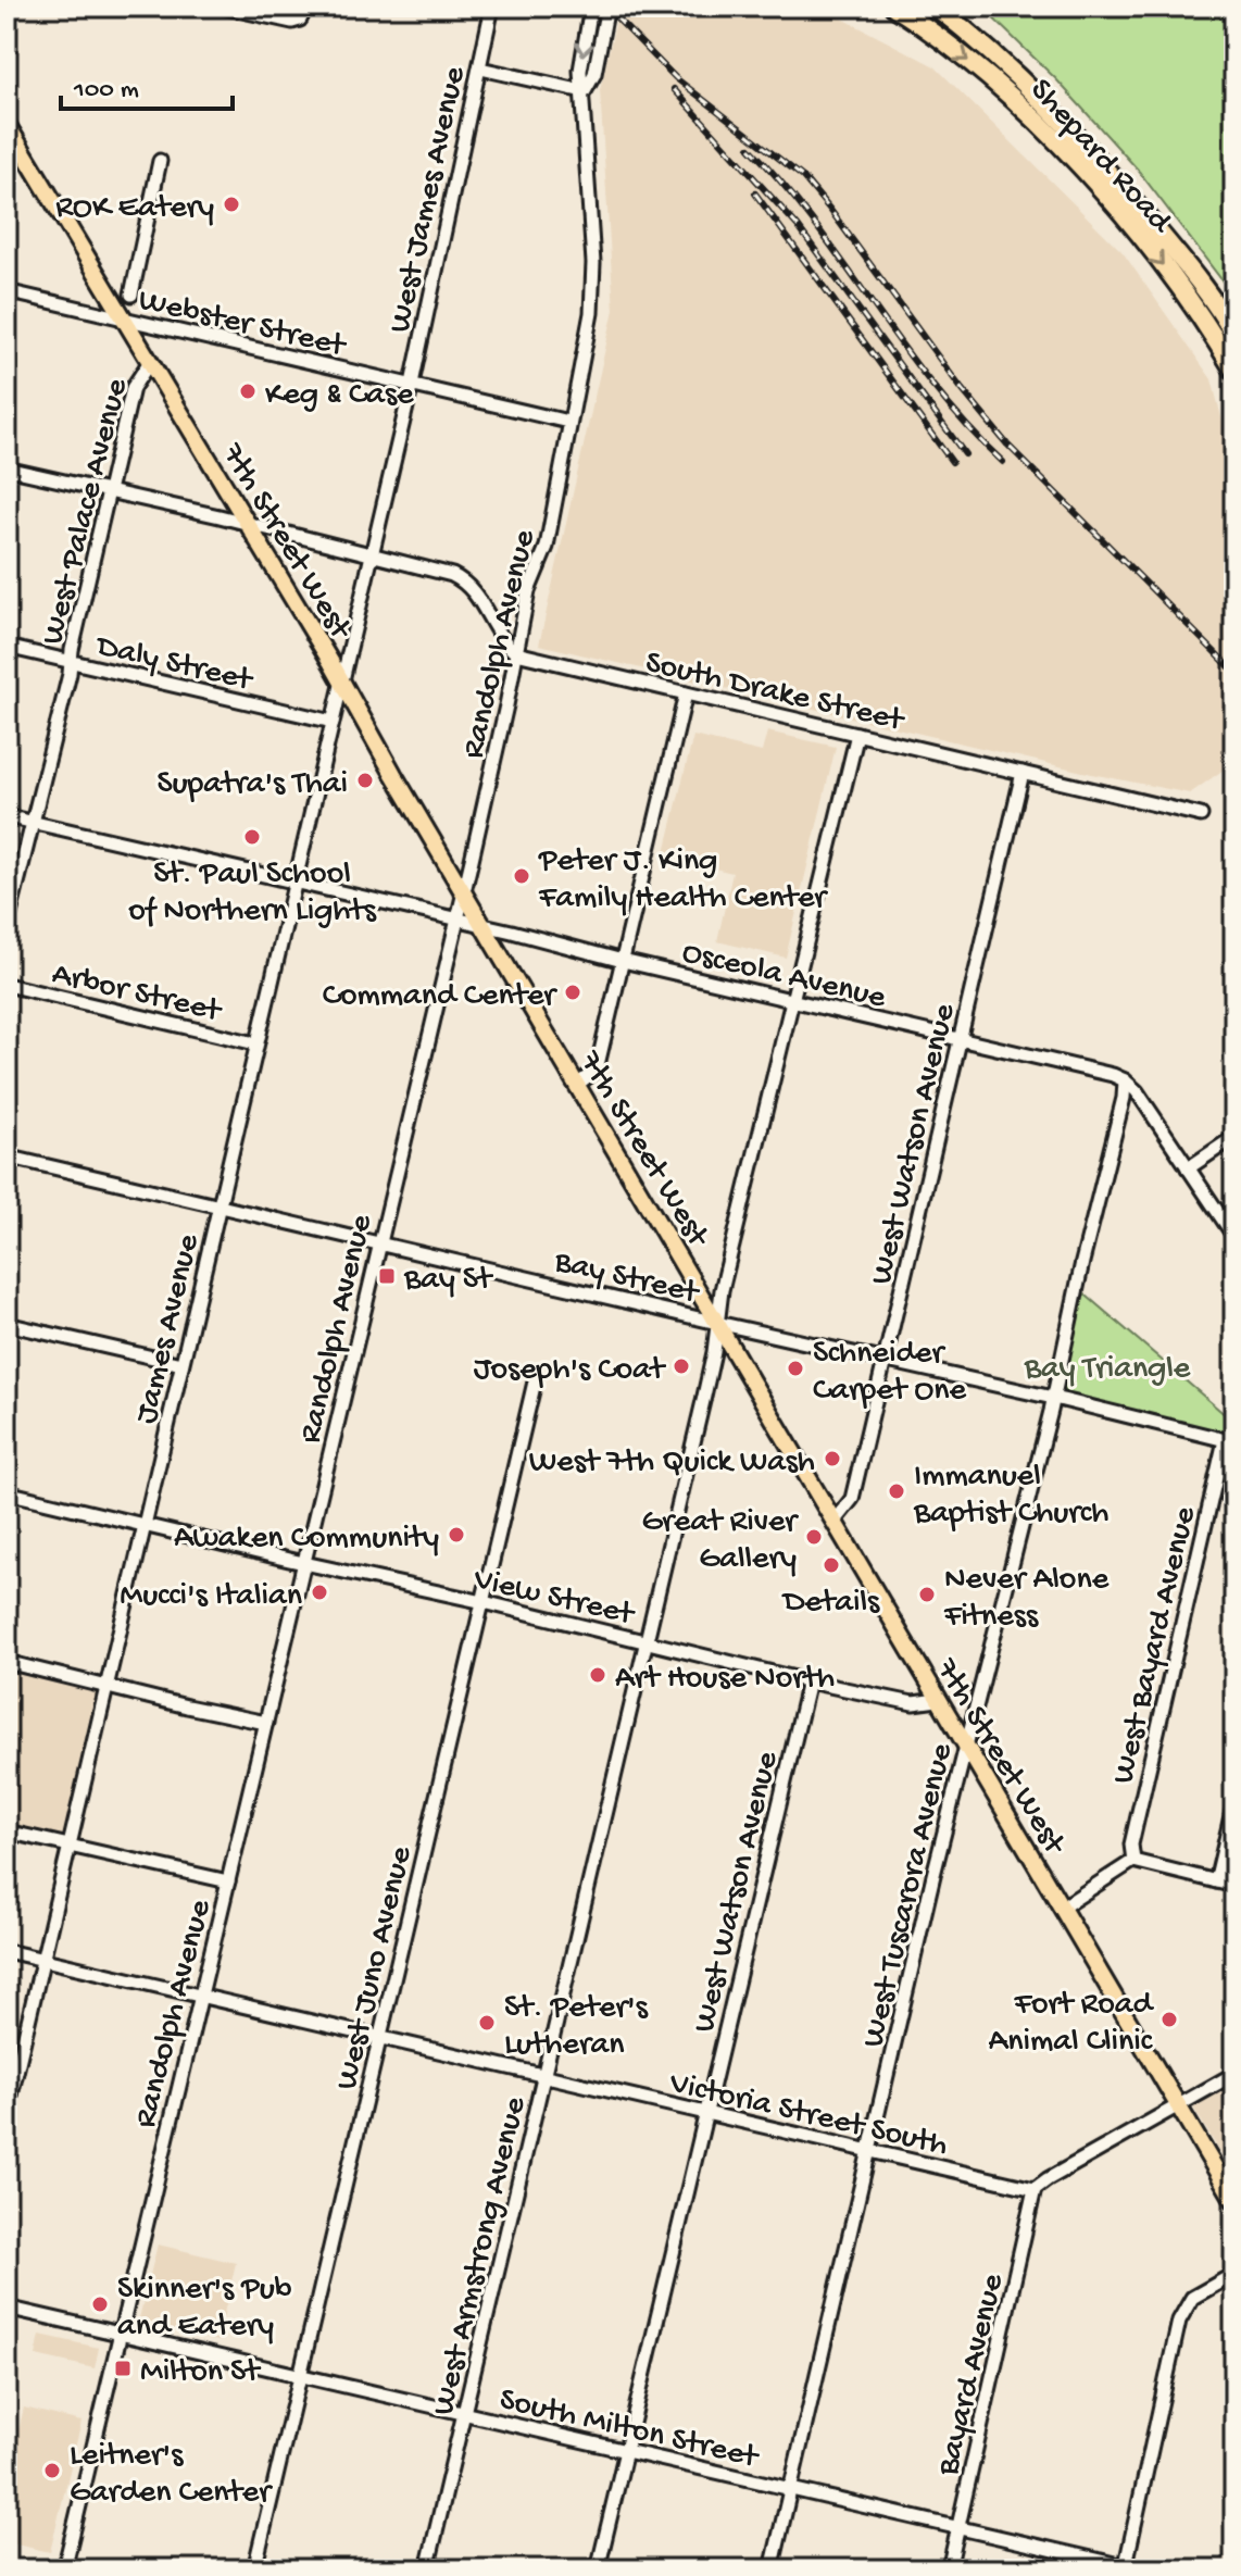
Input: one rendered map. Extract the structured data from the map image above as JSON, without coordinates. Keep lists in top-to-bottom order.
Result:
{
  "streets": {
    "highway": ["Shepard Road"],
    "main road": ["7th Street West"],
    "street": [
      "West James Avenue",
      "Webster Street",
      "West Palace Avenue",
      "Randolph Avenue",
      "Daly Street",
      "South Drake Street",
      "Osceola Avenue",
      "Arbor Street",
      "West Watson Avenue",
      "Bay Street",
      "James Avenue",
      "View Street",
      "West Bayard Avenue",
      "West Tuscarora Avenue",
      "West Juno Avenue",
      "Victoria Street South",
      "West Armstrong Avenue",
      "Bayard Avenue",
      "South Milton Street"
    ]
  },
  "crossings": [
    ["West James Avenue", "Webster Street"],
    ["West James Avenue", "James Avenue"],
    ["Webster Street", "7th Street West"],
    ["Webster Street", "Randolph Avenue"],
    ["West Palace Avenue", "7th Street West"],
    ["West Palace Avenue", "Daly Street"],
    ["7th Street West", "Randolph Avenue"],
    ["7th Street West", "Osceola Avenue"],
    ["7th Street West", "West Watson Avenue"],
    ["7th Street West", "Bay Street"],
    ["7th Street West", "James Avenue"],
    ["7th Street West", "View Street"],
    ["7th Street West", "West Tuscarora Avenue"],
    ["7th Street West", "West Armstrong Avenue"],
    ["Randolph Avenue", "South Drake Street"],
    ["Randolph Avenue", "Osceola Avenue"],
    ["Randolph Avenue", "Bay Street"],
    ["Randolph Avenue", "View Street"],
    ["Randolph Avenue", "Victoria Street South"],
    ["Randolph Avenue", "South Milton Street"],
    ["Daly Street", "James Avenue"],
    ["South Drake Street", "West Watson Avenue"],
    ["South Drake Street", "West Armstrong Avenue"],
    ["Osceola Avenue", "West Watson Avenue"],
    ["Osceola Avenue", "West Tuscarora Avenue"],
    ["Osceola Avenue", "West Armstrong Avenue"],
    ["Arbor Street", "James Avenue"],
    ["West Watson Avenue", "Bay Street"],
    ["West Watson Avenue", "View Street"],
    ["West Watson Avenue", "Victoria Street South"],
    ["West Watson Avenue", "South Milton Street"],
    ["Bay Street", "James Avenue"],
    ["Bay Street", "West Bayard Avenue"],
    ["Bay Street", "West Tuscarora Avenue"],
    ["Bay Street", "West Armstrong Avenue"],
    ["James Avenue", "View Street"],
    ["James Avenue", "Victoria Street South"],
    ["View Street", "West Juno Avenue"],
    ["View Street", "West Armstrong Avenue"],
    ["West Tuscarora Avenue", "Victoria Street South"],
    ["West Tuscarora Avenue", "South Milton Street"],
    ["West Juno Avenue", "Victoria Street South"],
    ["West Juno Avenue", "South Milton Street"],
    ["Victoria Street South", "West Armstrong Avenue"],
    ["Victoria Street South", "Bayard Avenue"],
    ["West Armstrong Avenue", "South Milton Street"],
    ["Bayard Avenue", "South Milton Street"]
  ],
  "parks": ["Bay Triangle"],
  "places": {
    "other": [
      "ROK Eatery",
      "Keg & Case",
      "Supatra's Thai",
      "St. Paul School of Northern Lights",
      "Peter J. King Family Health Center",
      "Command Center",
      "Joseph's Coat",
      "Schneider Carpet One",
      "West 7th Quick Wash",
      "Immanuel Baptist Church",
      "Awaken Community",
      "Great River Gallery",
      "Details",
      "Mucci's Italian",
      "Never Alone Fitness",
      "Art House North",
      "Fort Road Animal Clinic",
      "St. Peter's Lutheran",
      "Skinner's Pub and Eatery",
      "Leitner's Garden Center"
    ],
    "transit": ["Bay St", "Milton St"]
  },
  "scale_bar": "100 m"
}
